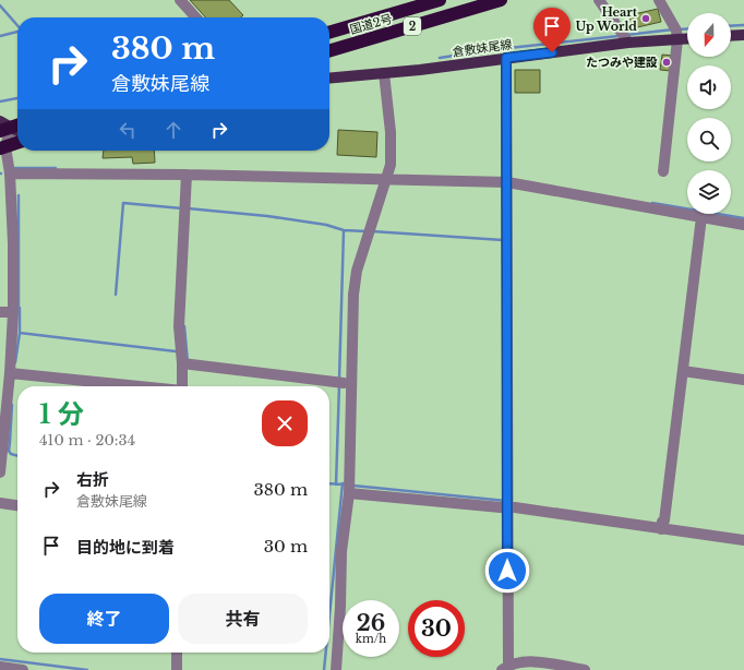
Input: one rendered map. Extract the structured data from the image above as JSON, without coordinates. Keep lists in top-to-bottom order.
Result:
{
  "streets": {
    "highway": ["国道2号", "2"],
    "main road": ["倉敷妹尾線"]
  },
  "places": ["Heart Up World", "たつみや建設"],
  "north": "bottom",
  "page": {
    "turn": ["380 m", "倉敷妹尾線"],
    "heading": ["1 分", "410 m · 20:34"],
    "list": [
      {
        "name": "右折",
        "note": "倉敷妹尾線",
        "value": "380 m"
      },
      {
        "name": "目的地に到着",
        "value": "30 m"
      }
    ],
    "buttons": ["終了", "共有"],
    "speed": "26 km/h",
    "limit": "30"
  }
}
